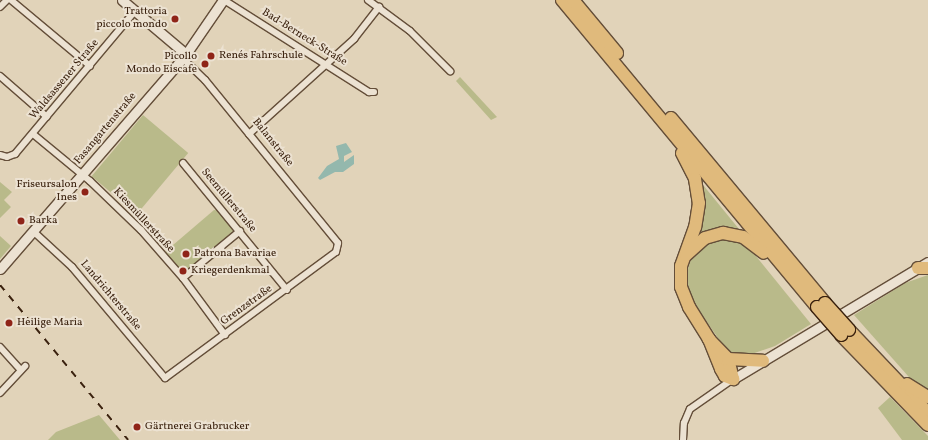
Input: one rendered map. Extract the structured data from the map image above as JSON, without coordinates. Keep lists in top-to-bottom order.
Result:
{
  "streets": {
    "street": [
      "Bad-Berneck-Straße",
      "Waldsassener Straße",
      "Fasangartenstraße",
      "Balanstraße",
      "Seemüllerstraße",
      "Kiesmüllerstraße",
      "Landrichterstraße",
      "Grenzstraße"
    ]
  },
  "crossings": [
    ["Bad-Berneck-Straße", "Fasangartenstraße"],
    ["Waldsassener Straße", "Balanstraße"],
    ["Waldsassener Straße", "Kiesmüllerstraße"],
    ["Fasangartenstraße", "Balanstraße"],
    ["Fasangartenstraße", "Kiesmüllerstraße"],
    ["Fasangartenstraße", "Landrichterstraße"],
    ["Balanstraße", "Grenzstraße"],
    ["Seemüllerstraße", "Grenzstraße"],
    ["Kiesmüllerstraße", "Grenzstraße"],
    ["Landrichterstraße", "Grenzstraße"]
  ],
  "places": [
    "Trattoria piccolo mondo",
    "Renés Fahrschule",
    "Picollo Mondo Eiscafe",
    "Friseursalon Ines",
    "Barka",
    "Patrona Bavariae",
    "Kriegerdenkmal",
    "Heilige Maria",
    "Gärtnerei Grabrucker"
  ]
}
